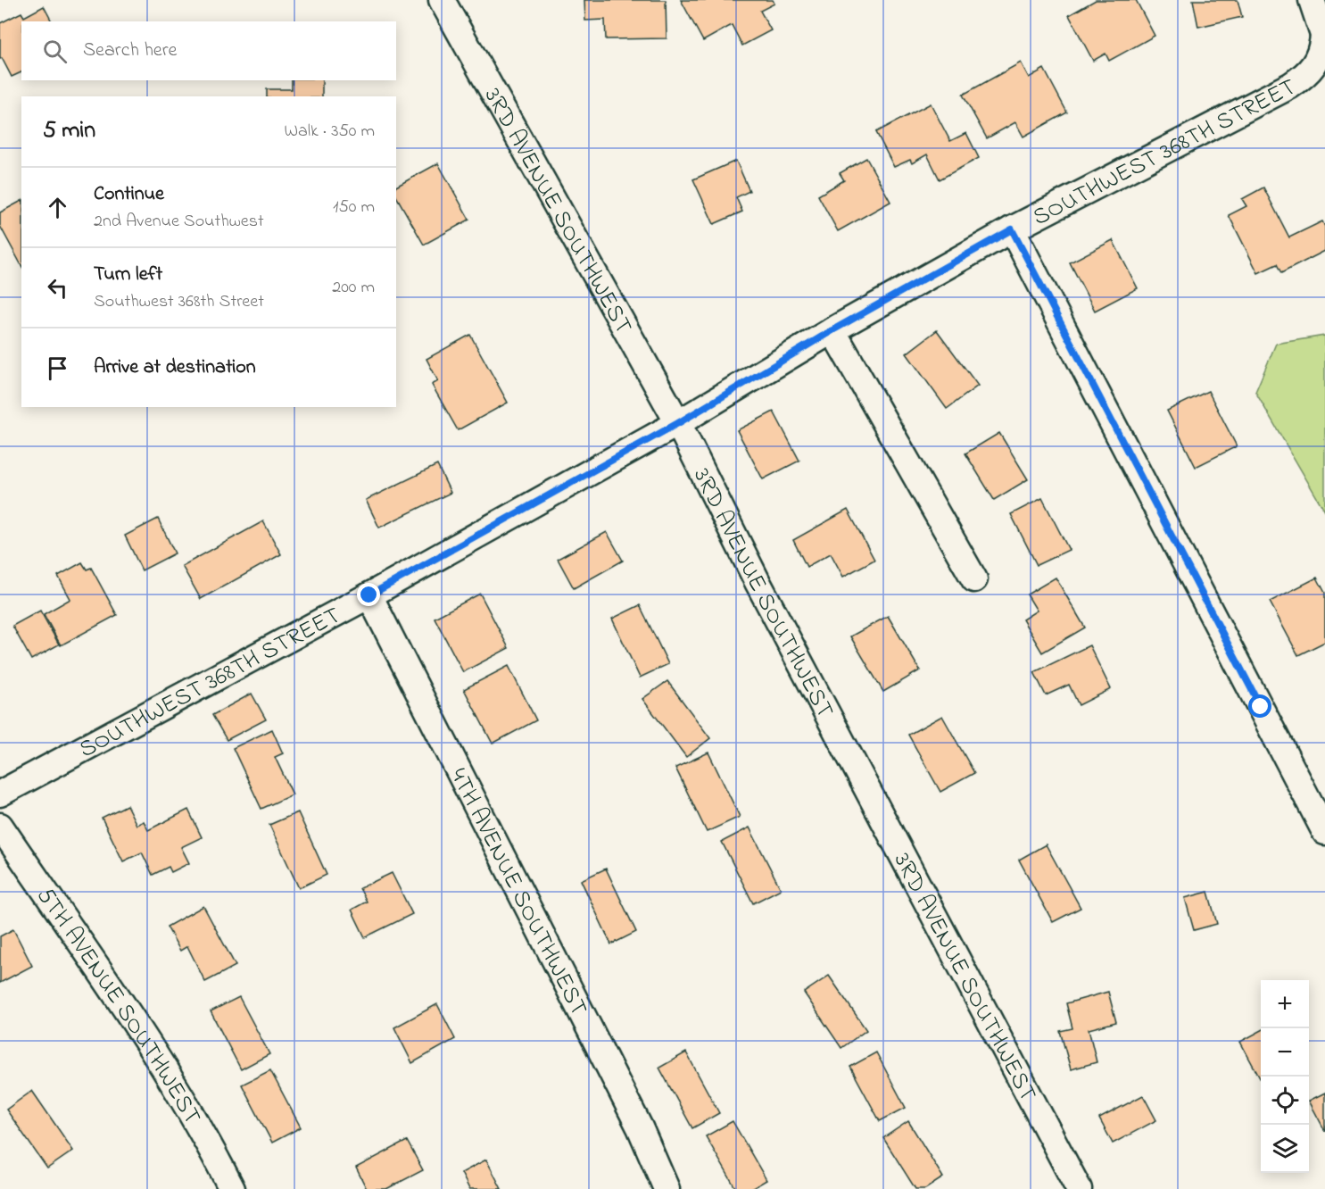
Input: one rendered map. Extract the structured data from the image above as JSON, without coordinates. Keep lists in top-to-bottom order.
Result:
{
  "streets": {
    "street": [
      "SOUTHWEST 368TH STREET",
      "3RD AVENUE SOUTHWEST",
      "4TH AVENUE SOUTHWEST",
      "5TH AVENUE SOUTHWEST"
    ]
  },
  "crossings": [
    ["SOUTHWEST 368TH STREET", "3RD AVENUE SOUTHWEST"],
    ["SOUTHWEST 368TH STREET", "4TH AVENUE SOUTHWEST"]
  ],
  "page": {
    "search": "Search here",
    "heading": ["5 min", "Walk · 350 m"],
    "list": [
      ["Continue", "2nd Avenue Southwest", "150 m"],
      ["Turn left", "Southwest 368th Street", "200 m"],
      "Arrive at destination"
    ],
    "map_buttons": ["+", "−"]
  }
}
